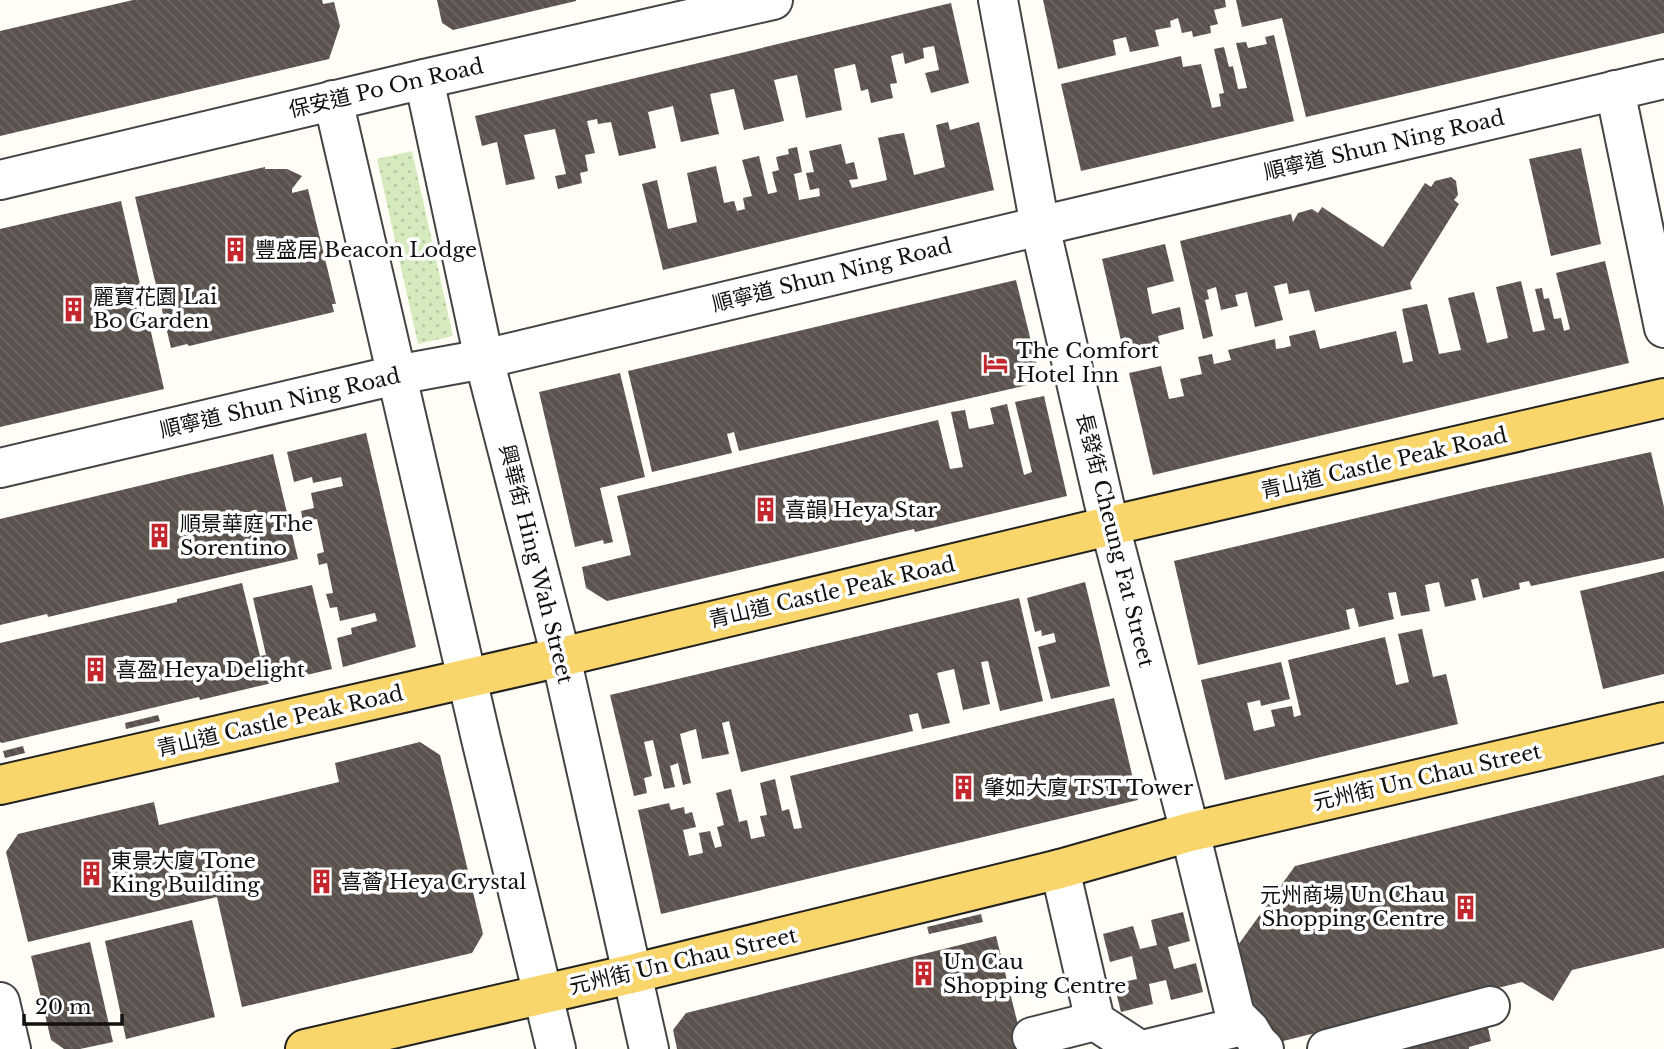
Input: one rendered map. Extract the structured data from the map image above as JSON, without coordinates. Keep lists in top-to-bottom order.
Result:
{
  "streets": {
    "main road": ["青山道 Castle Peak Road", "元州街 Un Chau Street"],
    "street": [
      "保安道 Po On Road",
      "順寧道 Shun Ning Road",
      "長發街 Cheung Fat Street",
      "興華街 Hing Wah Street"
    ]
  },
  "crossings": [
    ["保安道 Po On Road", "興華街 Hing Wah Street"],
    ["順寧道 Shun Ning Road", "長發街 Cheung Fat Street"],
    ["順寧道 Shun Ning Road", "興華街 Hing Wah Street"],
    ["青山道 Castle Peak Road", "長發街 Cheung Fat Street"],
    ["青山道 Castle Peak Road", "興華街 Hing Wah Street"],
    ["長發街 Cheung Fat Street", "元州街 Un Chau Street"],
    ["興華街 Hing Wah Street", "元州街 Un Chau Street"]
  ],
  "places": {
    "building": [
      "豐盛居 Beacon Lodge",
      "麗寶花園 Lai Bo Garden",
      "喜韻 Heya Star",
      "順景華庭 The Sorentino",
      "喜盈 Heya Delight",
      "肇如大廈 TST Tower",
      "東景大廈 Tone King Building",
      "喜薈 Heya Crystal",
      "元州商場 Un Chau Shopping Centre",
      "Un Cau Shopping Centre"
    ],
    "hotel": ["The Comfort Hotel Inn"]
  },
  "scale_bar": "20 m"
}
